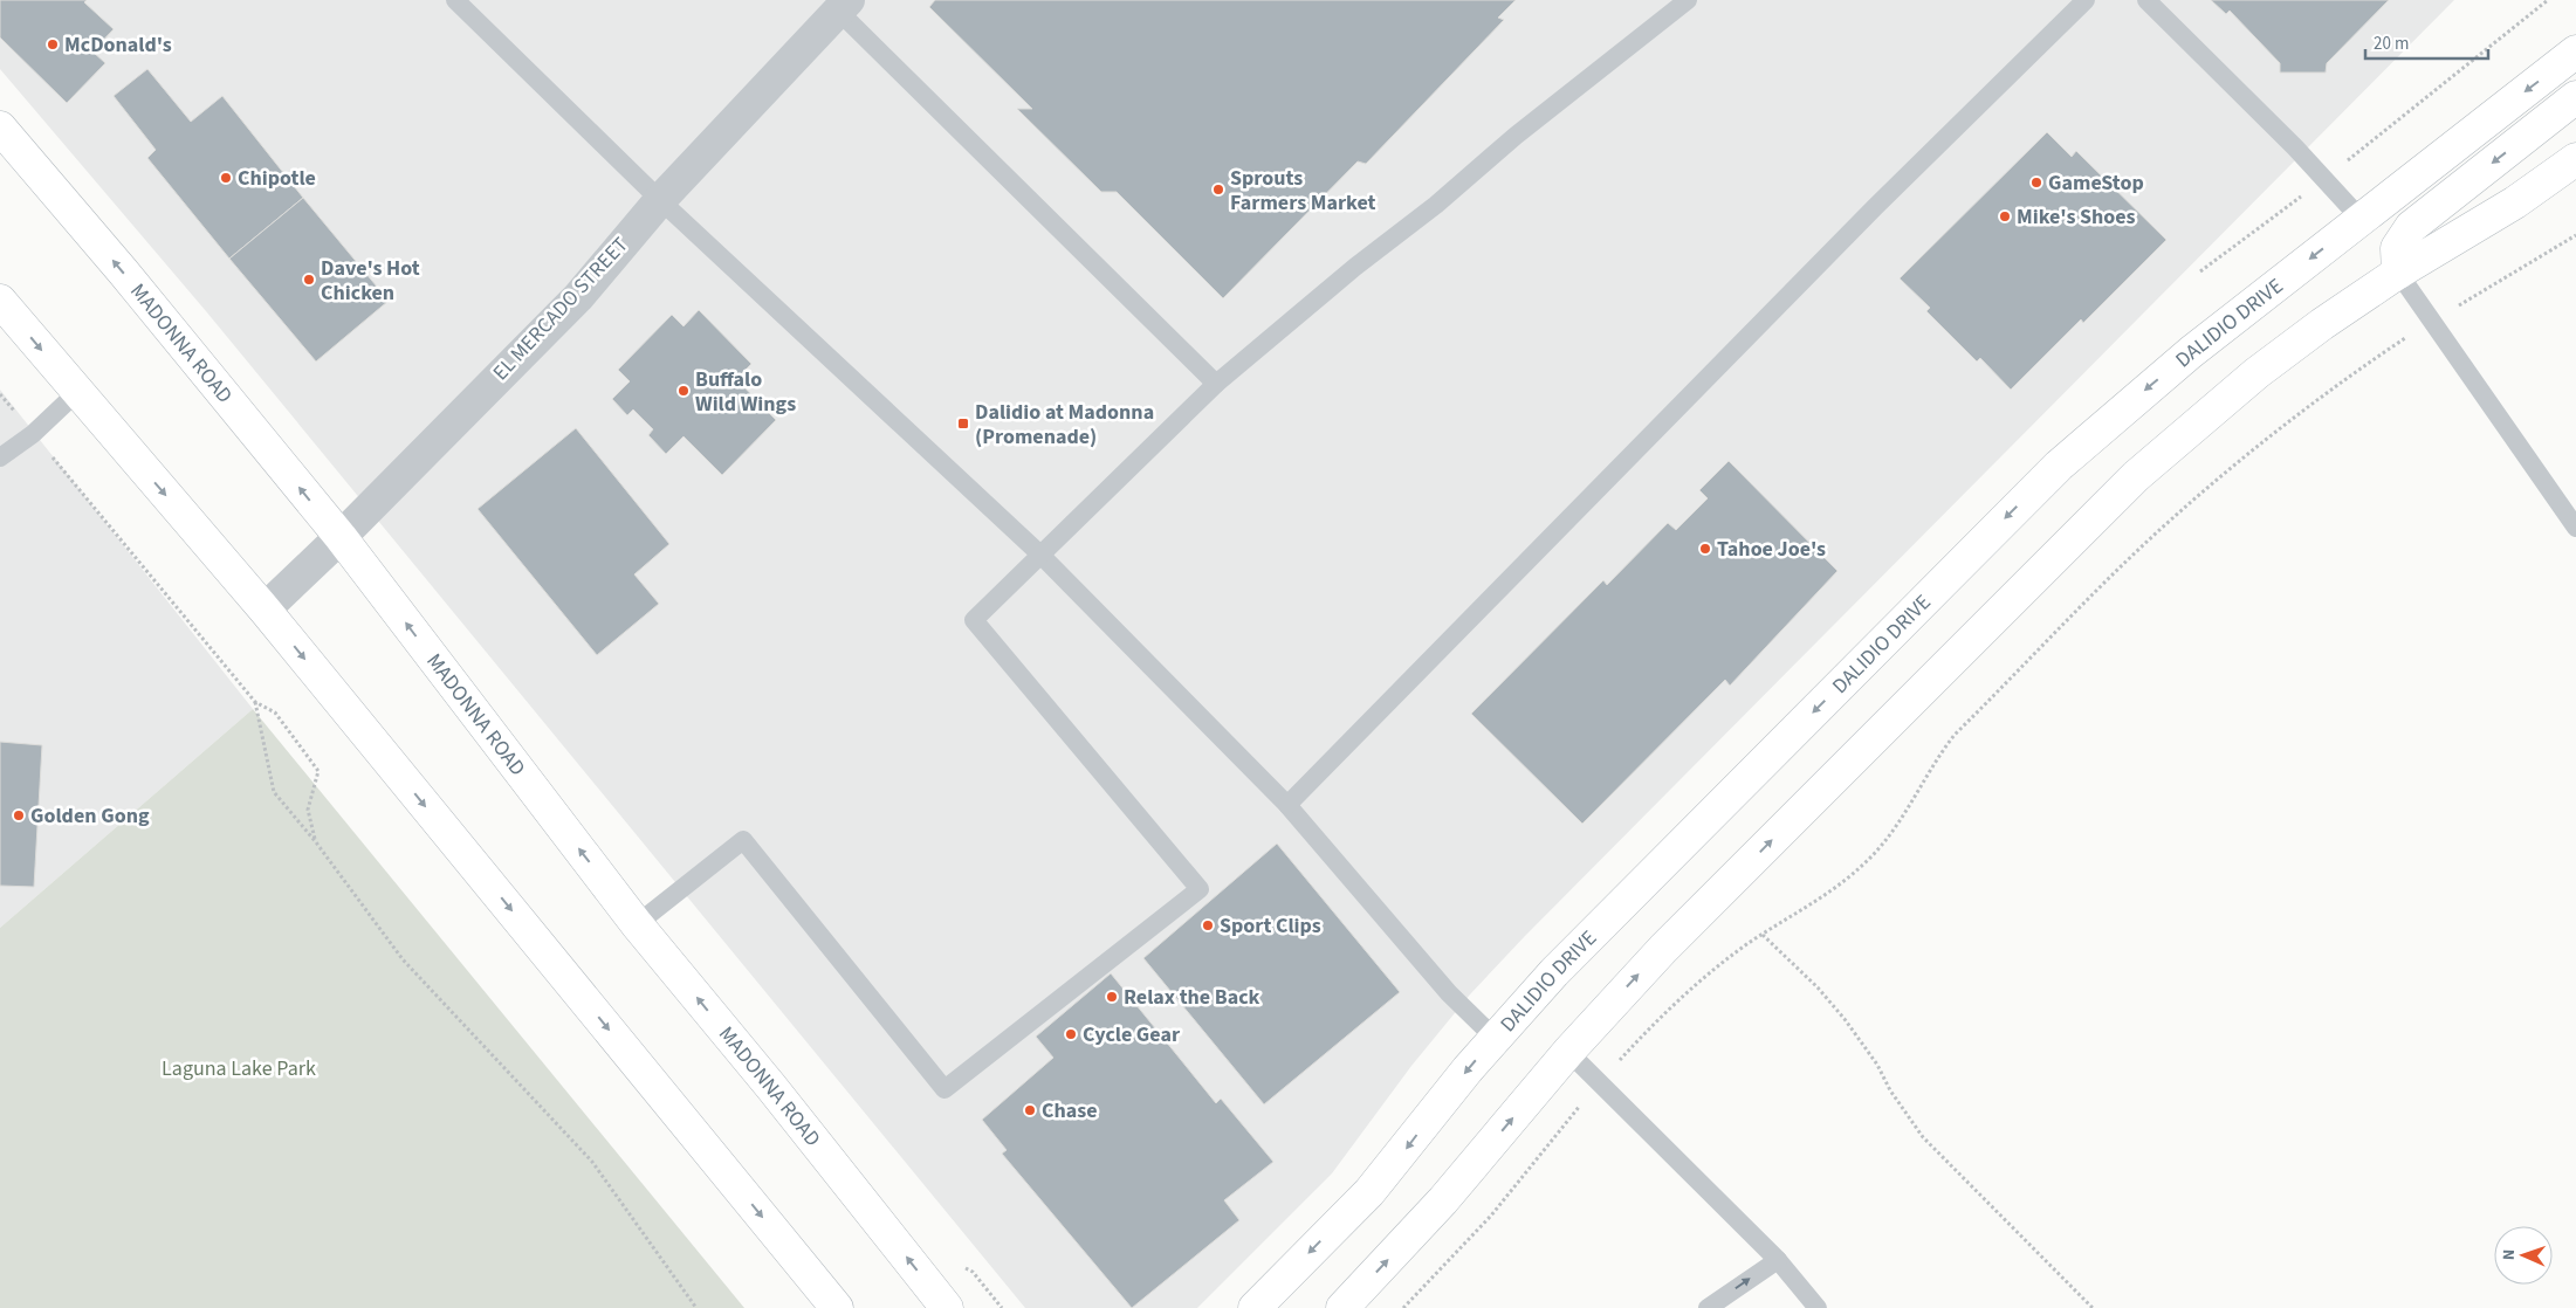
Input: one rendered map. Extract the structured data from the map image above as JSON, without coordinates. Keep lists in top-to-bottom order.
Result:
{
  "streets": {
    "street": ["EL MERCADO STREET", "DALIDIO DRIVE", "MADONNA ROAD"]
  },
  "crossings": [
    ["EL MERCADO STREET", "MADONNA ROAD"]
  ],
  "parks": ["Laguna Lake Park"],
  "places": {
    "other": [
      "McDonald's",
      "Chipotle",
      "GameStop",
      "Sprouts Farmers Market",
      "Mike's Shoes",
      "Dave's Hot Chicken",
      "Buffalo Wild Wings",
      "Tahoe Joe's",
      "Golden Gong",
      "Sport Clips",
      "Relax the Back",
      "Cycle Gear",
      "Chase"
    ],
    "transit": ["Dalidio at Madonna (Promenade)"]
  },
  "scale_bar": "20 m",
  "north": "left"
}
